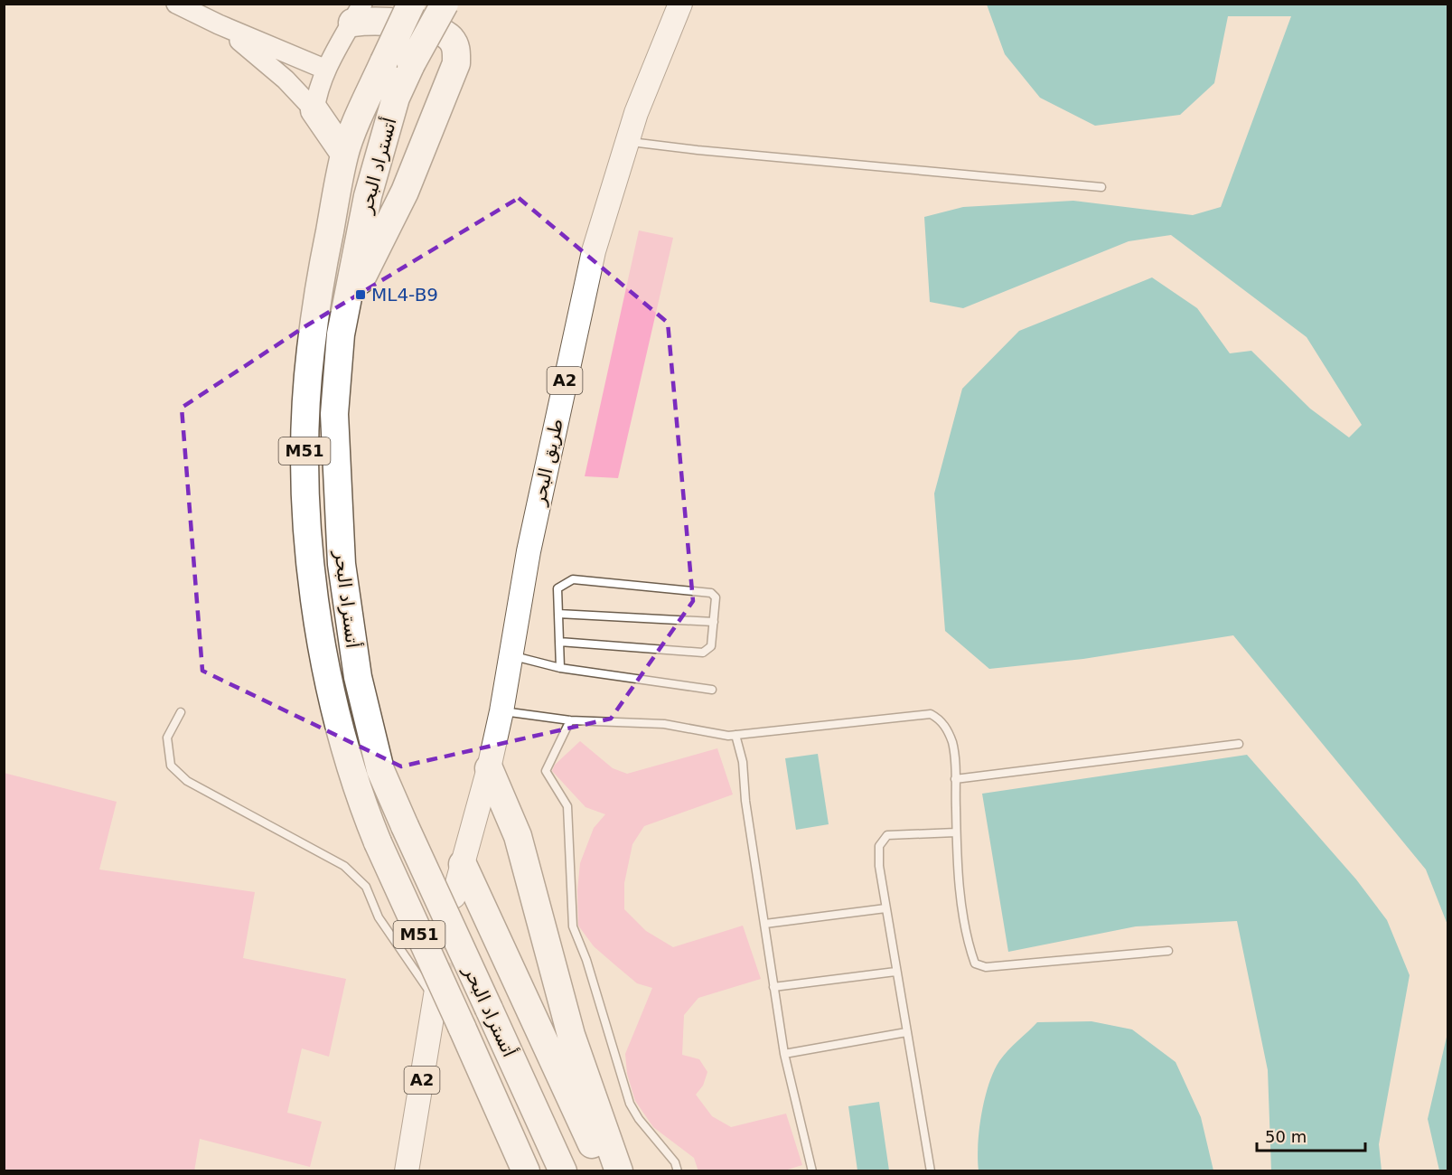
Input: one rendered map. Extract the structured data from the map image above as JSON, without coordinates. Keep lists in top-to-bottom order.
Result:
{
  "streets": {
    "highway": ["أتستراد البحر", "M51"],
    "main road": ["A2", "طريق البحر"]
  },
  "places": {
    "transit": ["ML4-B9"]
  },
  "scale_bar": "50 m"
}
